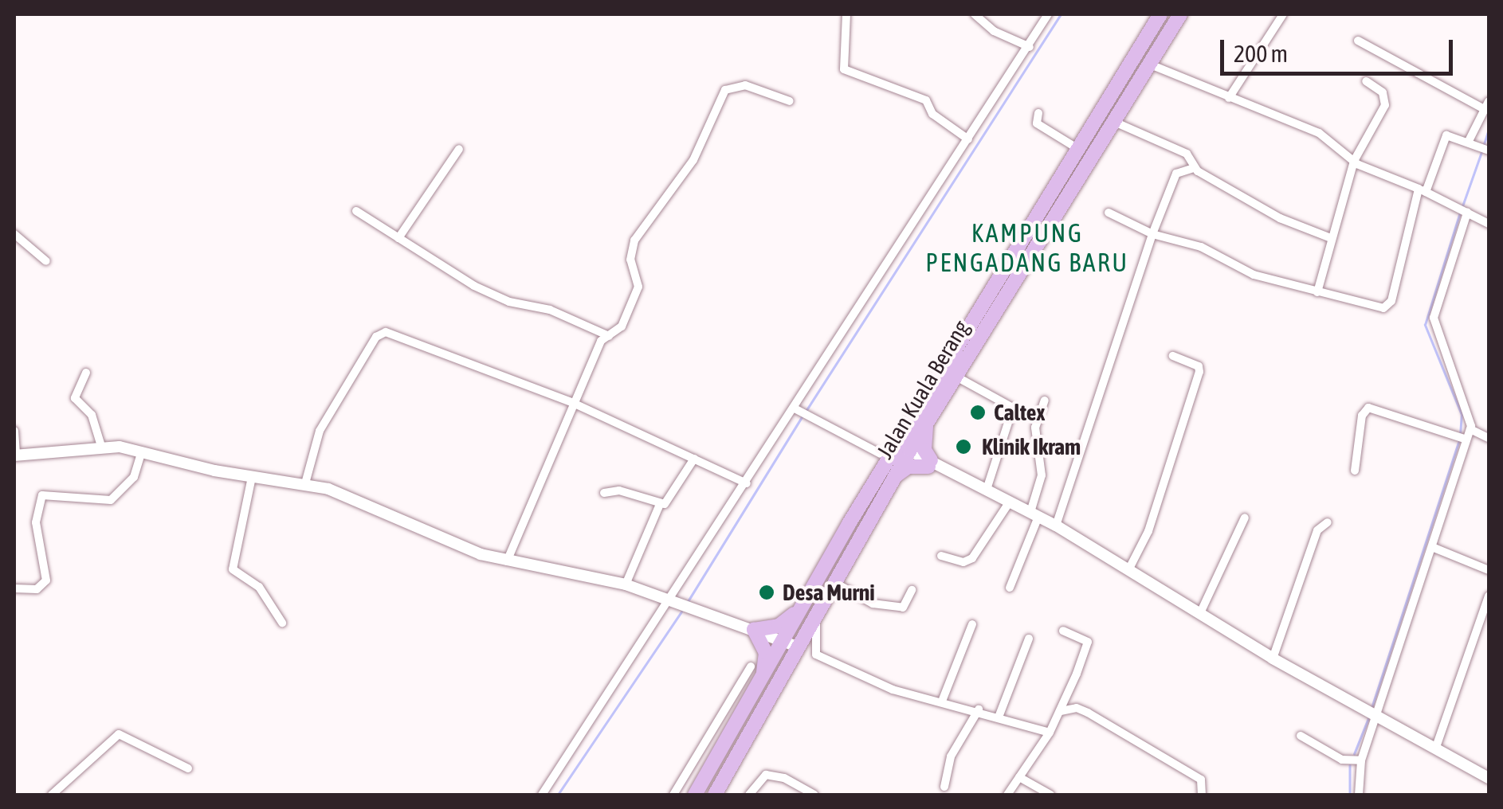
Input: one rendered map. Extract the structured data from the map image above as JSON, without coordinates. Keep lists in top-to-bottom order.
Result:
{
  "streets": {
    "highway": ["Jalan Kuala Berang"]
  },
  "districts": ["KAMPUNG PENGADANG BARU"],
  "places": ["Caltex", "Klinik Ikram", "Desa Murni"],
  "scale_bar": "200 m"
}
